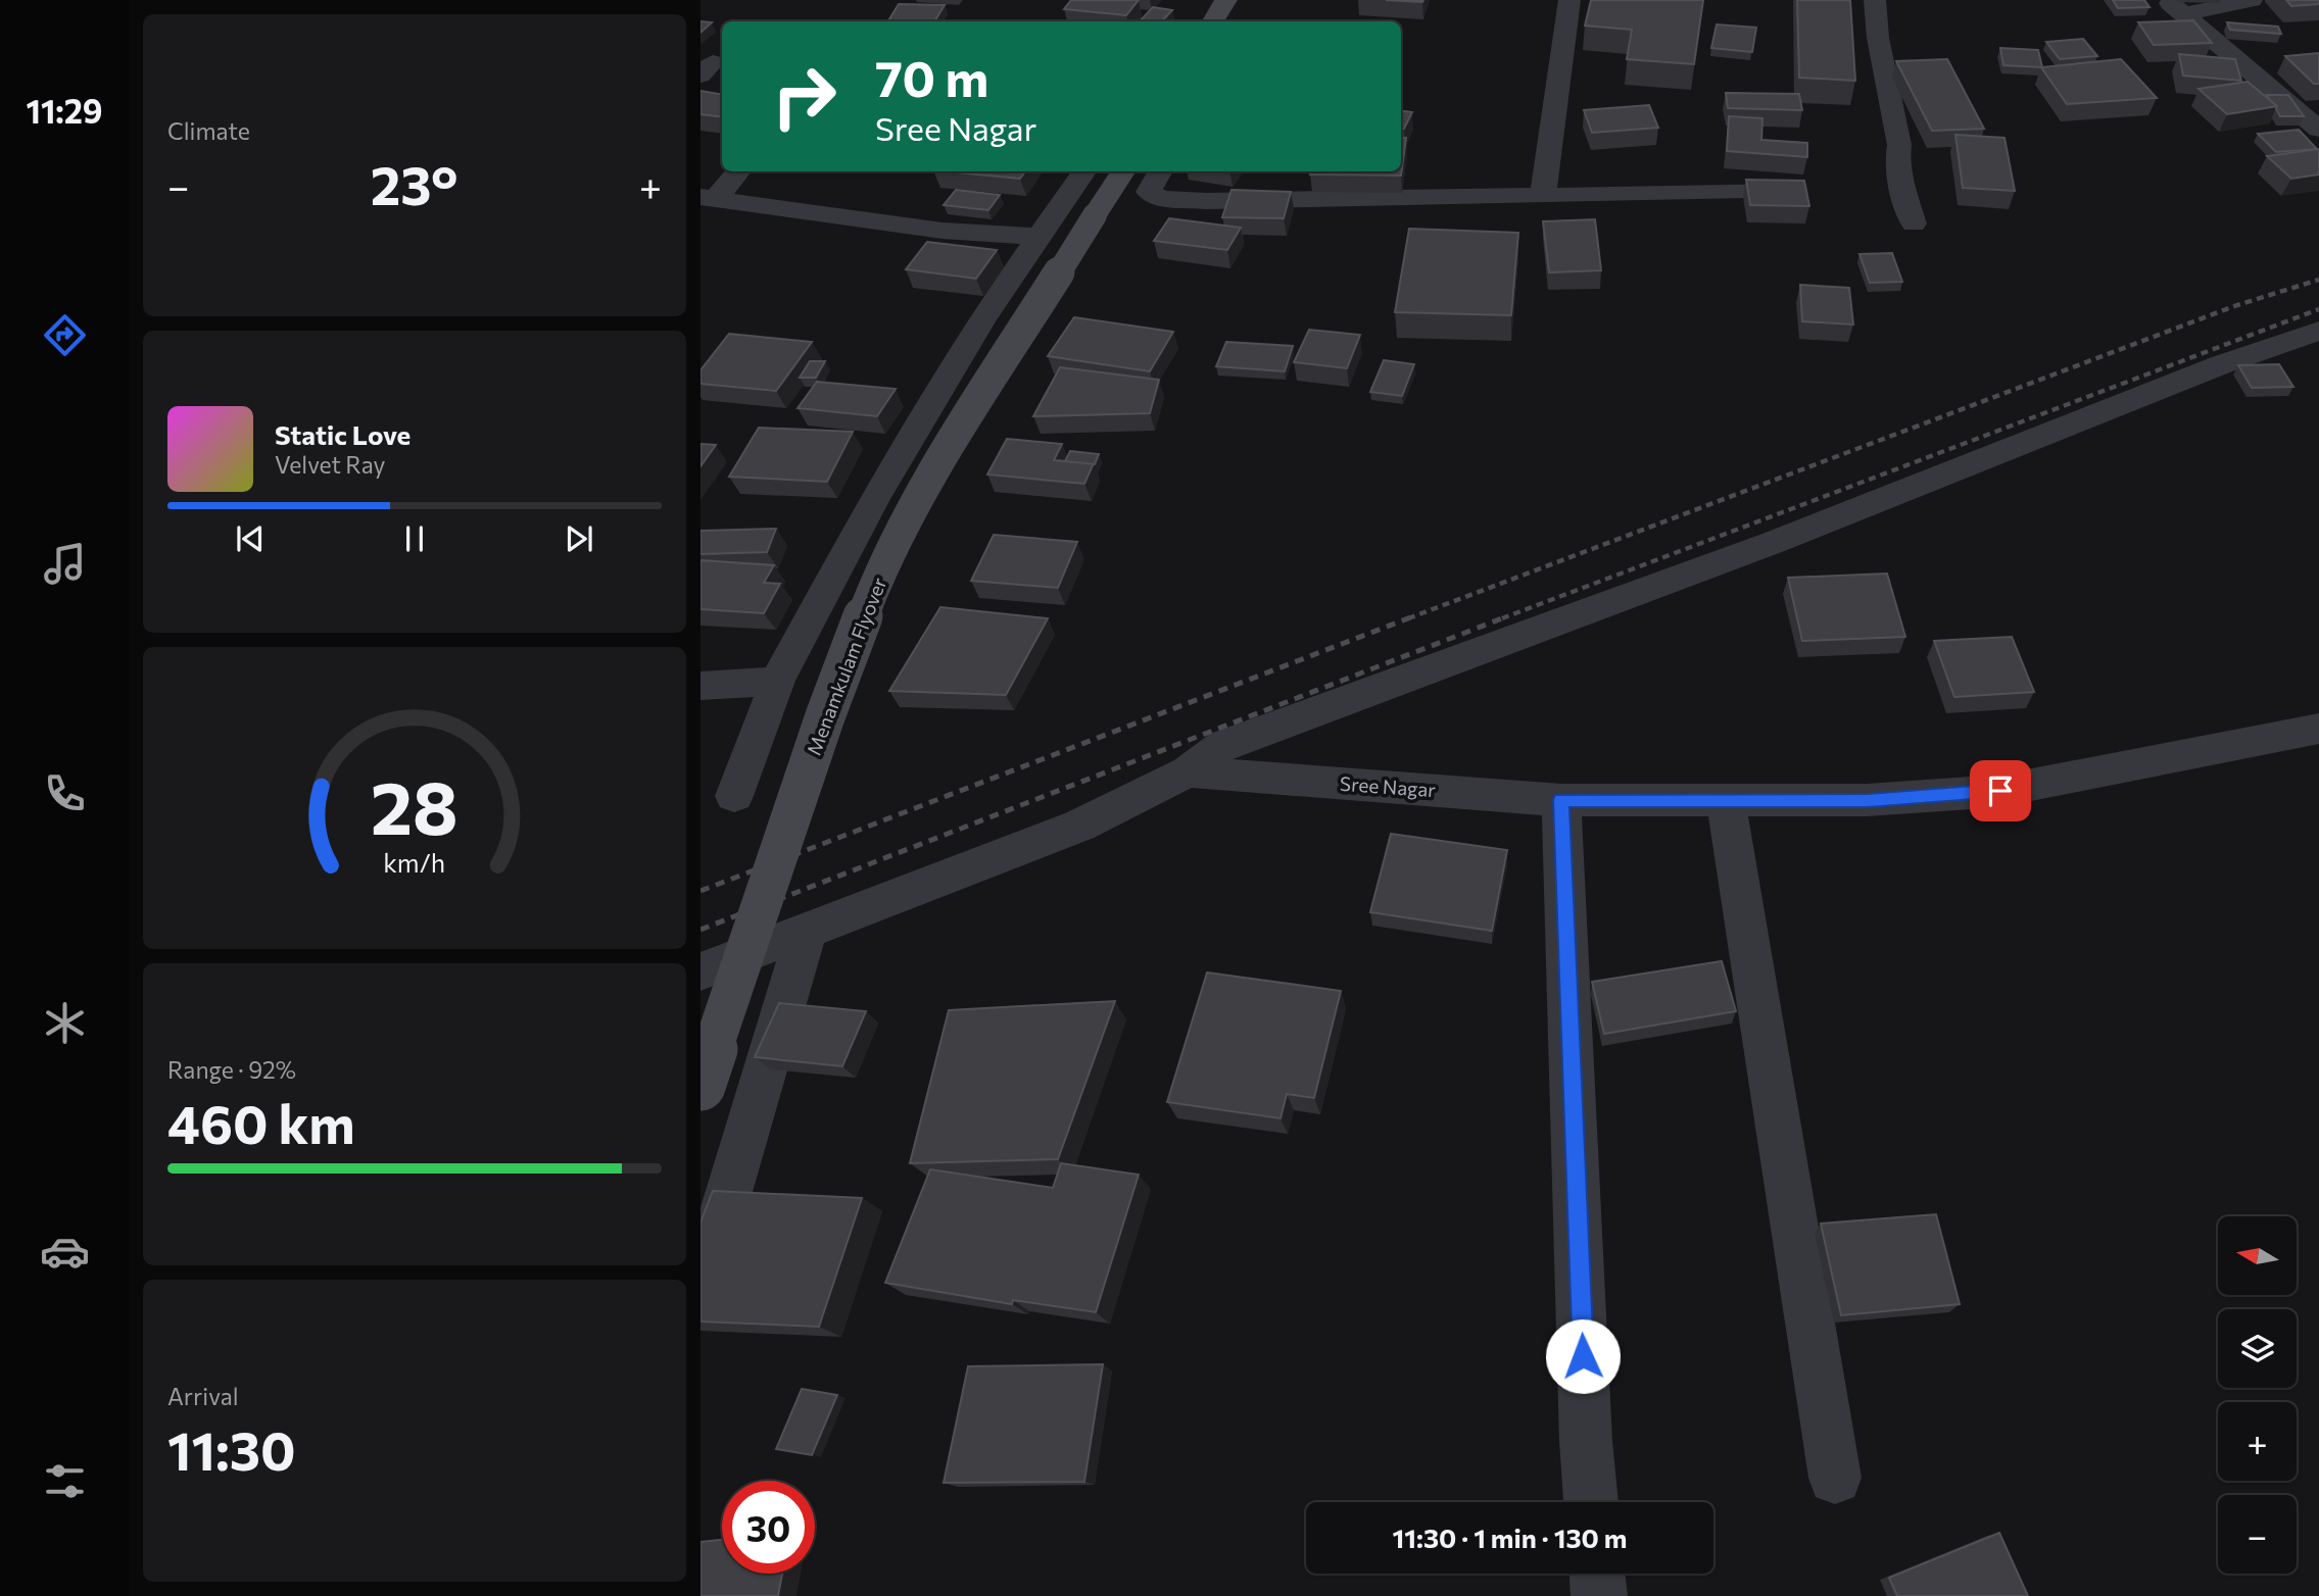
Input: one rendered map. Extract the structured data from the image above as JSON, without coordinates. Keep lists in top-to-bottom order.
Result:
{
  "streets": {
    "main road": ["Menamkulam Flyover"],
    "street": ["Sree Nagar"]
  },
  "north": "left",
  "page": {
    "tabs": "11:29",
    "tile": [
      "Climate",
      ["Range · 92%", "460 km"],
      ["Arrival", "11:30"]
    ],
    "turn": ["70 m", "Sree Nagar"],
    "heat": ["−", "23°", "+"],
    "song": ["Static Love", "Velvet Ray"],
    "map_buttons": ["+", "−"],
    "limit": "30",
    "trip": "11:30 · 1 min · 130 m",
    "gauge": ["28", "km/h"]
  }
}
